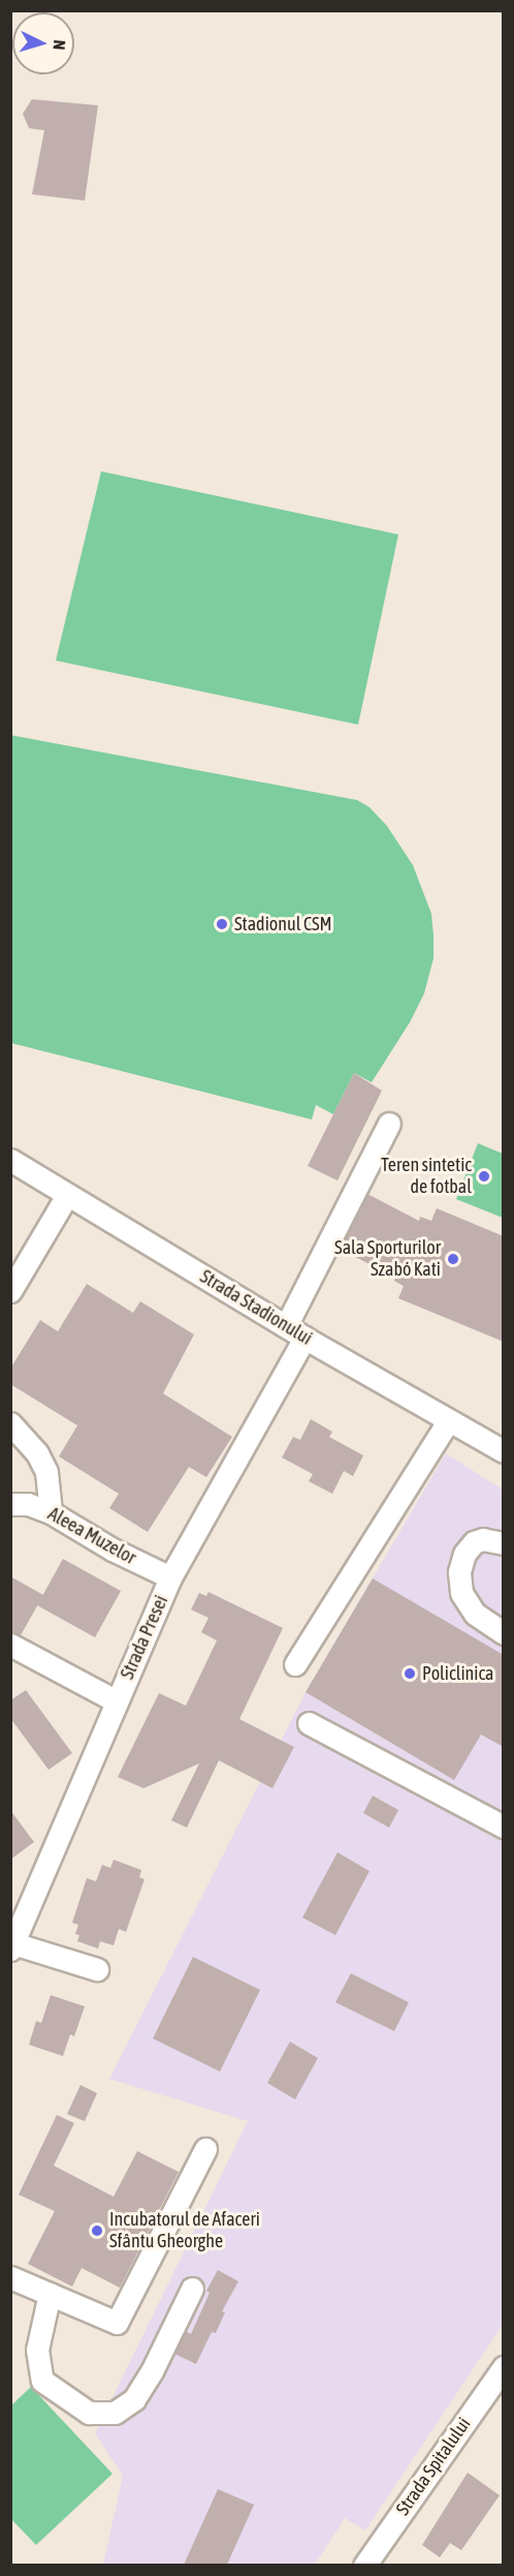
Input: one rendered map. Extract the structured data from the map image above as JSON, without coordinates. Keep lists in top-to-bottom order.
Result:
{
  "streets": {
    "street": [
      "Strada Stadionului",
      "Aleea Muzelor",
      "Strada Presei",
      "Strada Spitalului"
    ]
  },
  "crossings": [
    ["Strada Stadionului", "Strada Presei"],
    ["Aleea Muzelor", "Strada Presei"]
  ],
  "places": [
    "Stadionul CSM",
    "Teren sintetic de fotbal",
    "Sala Sporturilor Szabó Kati",
    "Policlinica",
    "Incubatorul de Afaceri Sfântu Gheorghe"
  ],
  "north": "right"
}
